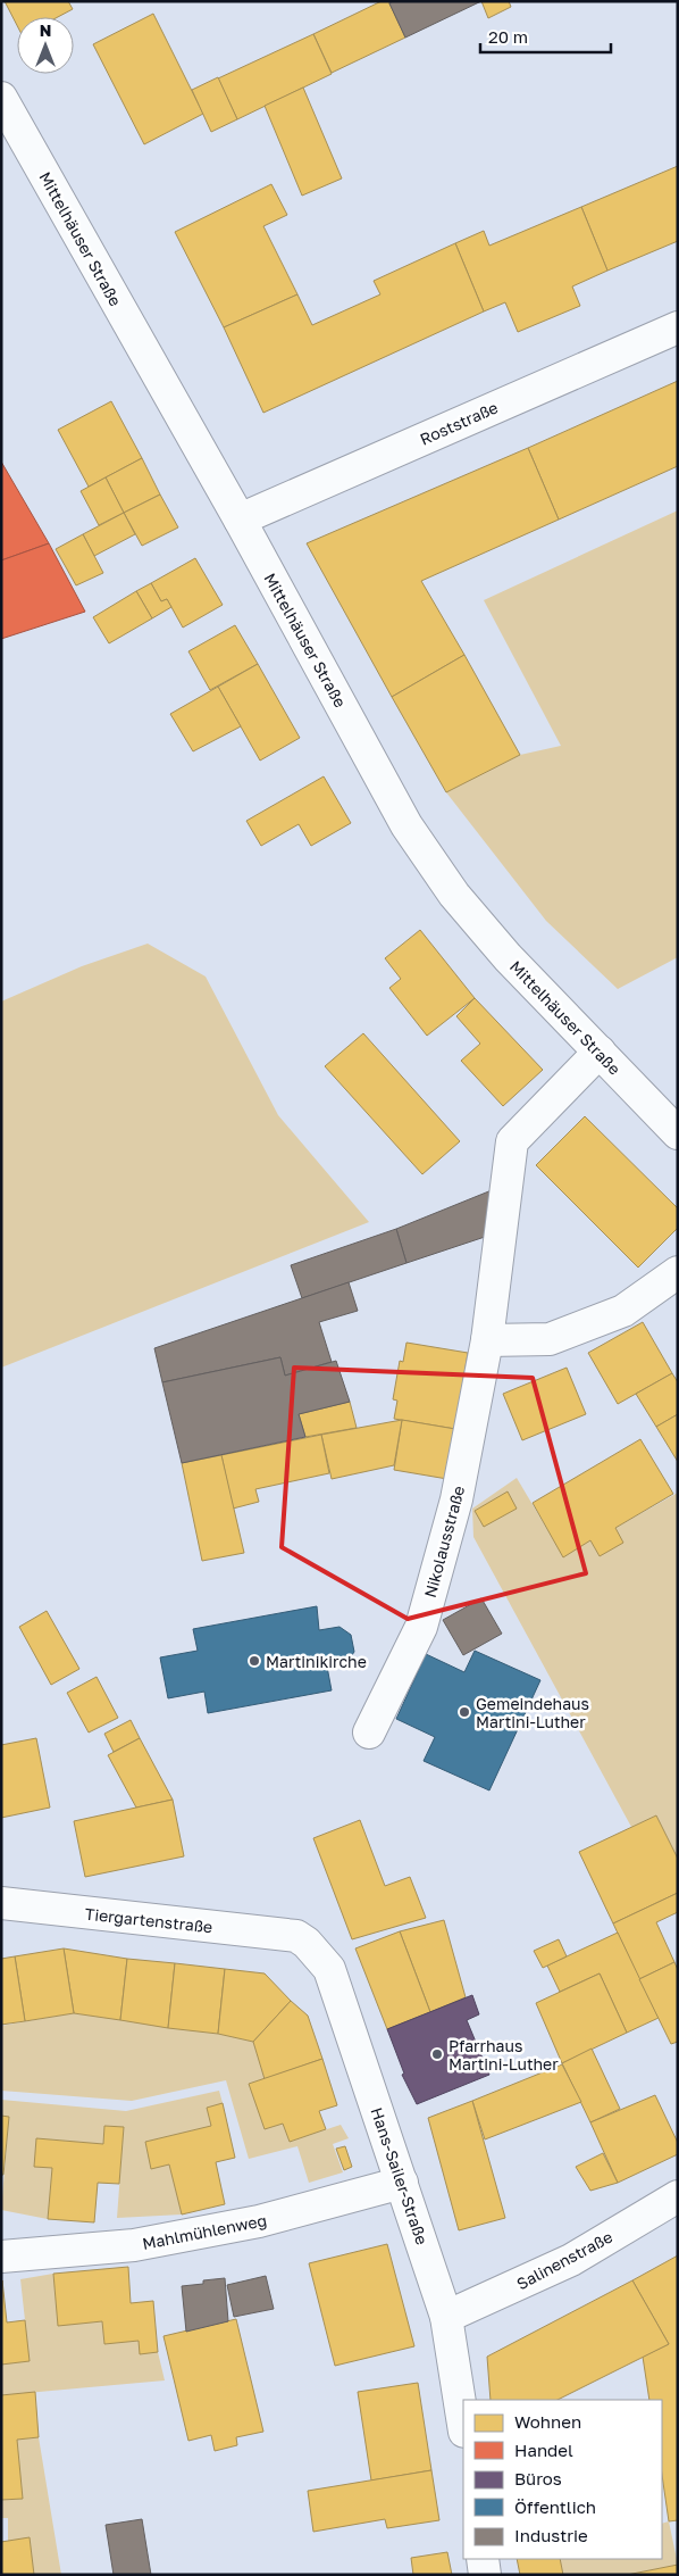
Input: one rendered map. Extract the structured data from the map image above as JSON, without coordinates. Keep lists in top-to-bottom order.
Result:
{
  "streets": {
    "street": [
      "Mittelhäuser Straße",
      "Roststraße",
      "Nikolausstraße",
      "Tiergartenstraße",
      "Hans-Sailer-Straße",
      "Mahlmühlenweg",
      "Salinenstraße"
    ]
  },
  "crossings": [
    ["Mittelhäuser Straße", "Roststraße"],
    ["Mittelhäuser Straße", "Nikolausstraße"],
    ["Tiergartenstraße", "Hans-Sailer-Straße"],
    ["Hans-Sailer-Straße", "Mahlmühlenweg"],
    ["Hans-Sailer-Straße", "Salinenstraße"]
  ],
  "places": ["Martinikirche", "Gemeindehaus Martini-Luther", "Pfarrhaus Martini-Luther"],
  "legend": [
    "Wohnen",
    "Handel",
    "Büros",
    "Öffentlich",
    "Industrie"
  ],
  "scale_bar": "20 m",
  "north": "top"
}
